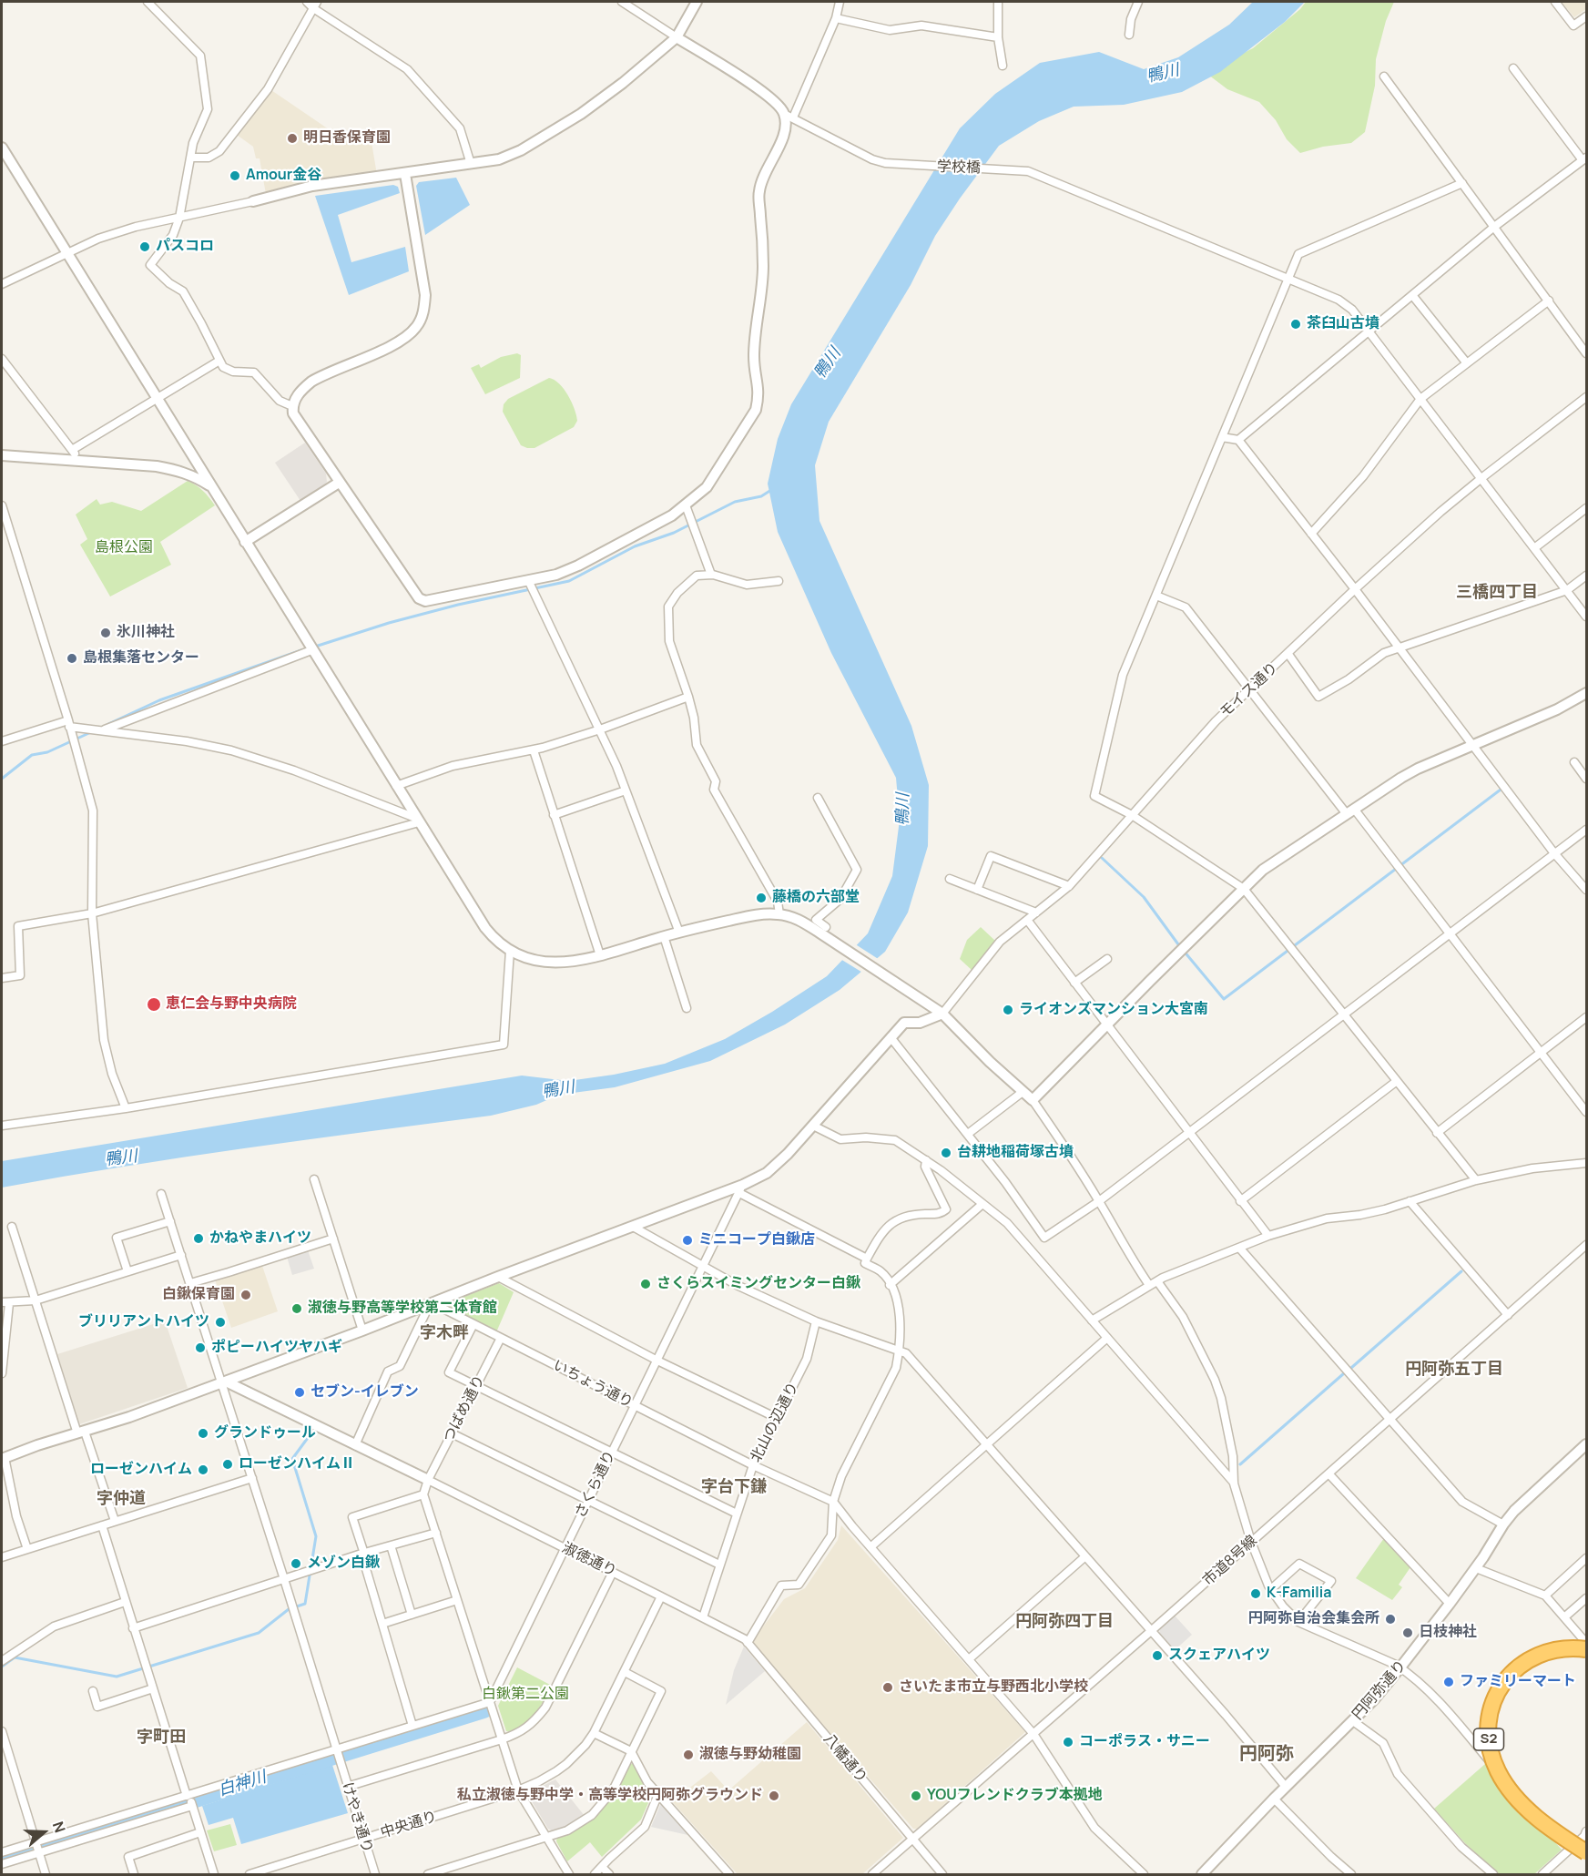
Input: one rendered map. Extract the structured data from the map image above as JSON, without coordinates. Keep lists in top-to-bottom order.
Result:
{
  "streets": {
    "highway": ["S2"],
    "street": [
      "学校橋",
      "モイス通り",
      "いちょう通り",
      "つばめ通り",
      "北山の辺通り",
      "さくら通り",
      "淑徳通り",
      "市道8号線",
      "円阿弥通り",
      "八幡通り",
      "けやき通り",
      "中央通り"
    ]
  },
  "crossings": [
    ["学校橋", "モイス通り"],
    ["いちょう通り", "つばめ通り"],
    ["いちょう通り", "北山の辺通り"],
    ["いちょう通り", "さくら通り"],
    ["つばめ通り", "淑徳通り"],
    ["北山の辺通り", "淑徳通り"],
    ["さくら通り", "淑徳通り"],
    ["淑徳通り", "八幡通り"],
    ["淑徳通り", "中央通り"],
    ["市道8号線", "八幡通り"],
    ["けやき通り", "中央通り"]
  ],
  "districts": [
    "三橋四丁目",
    "字木畔",
    "円阿弥五丁目",
    "字台下鎌",
    "字仲道",
    "円阿弥四丁目",
    "字町田",
    "円阿弥"
  ],
  "water": ["鴨川", "白神川"],
  "parks": ["島根公園", "白鍬第二公園"],
  "places": [
    "明日香保育園",
    "Amour金谷",
    "パスコロ",
    "茶臼山古墳",
    "氷川神社",
    "島根集落センター",
    "藤橋の六部堂",
    "恵仁会与野中央病院",
    "ライオンズマンション大宮南",
    "台耕地稲荷塚古墳",
    "かねやまハイツ",
    "ミニコープ白鍬店",
    "さくらスイミングセンター白鍬",
    "白鍬保育園",
    "淑徳与野高等学校第二体育館",
    "ブリリアントハイツ",
    "ポピーハイツヤハギ",
    "セブン-イレブン",
    "グランドゥール",
    "ローゼンハイムⅡ",
    "ローゼンハイム",
    "メゾン白鍬",
    "K-Familia",
    "円阿弥自治会集会所",
    "日枝神社",
    "スクェアハイツ",
    "ファミリーマート",
    "さいたま市立与野西北小学校",
    "コーポラス・サニー",
    "淑徳与野幼稚園",
    "私立淑徳与野中学・高等学校円阿弥グラウンド",
    "YOUフレンドクラブ本拠地"
  ],
  "north": "right"
}
